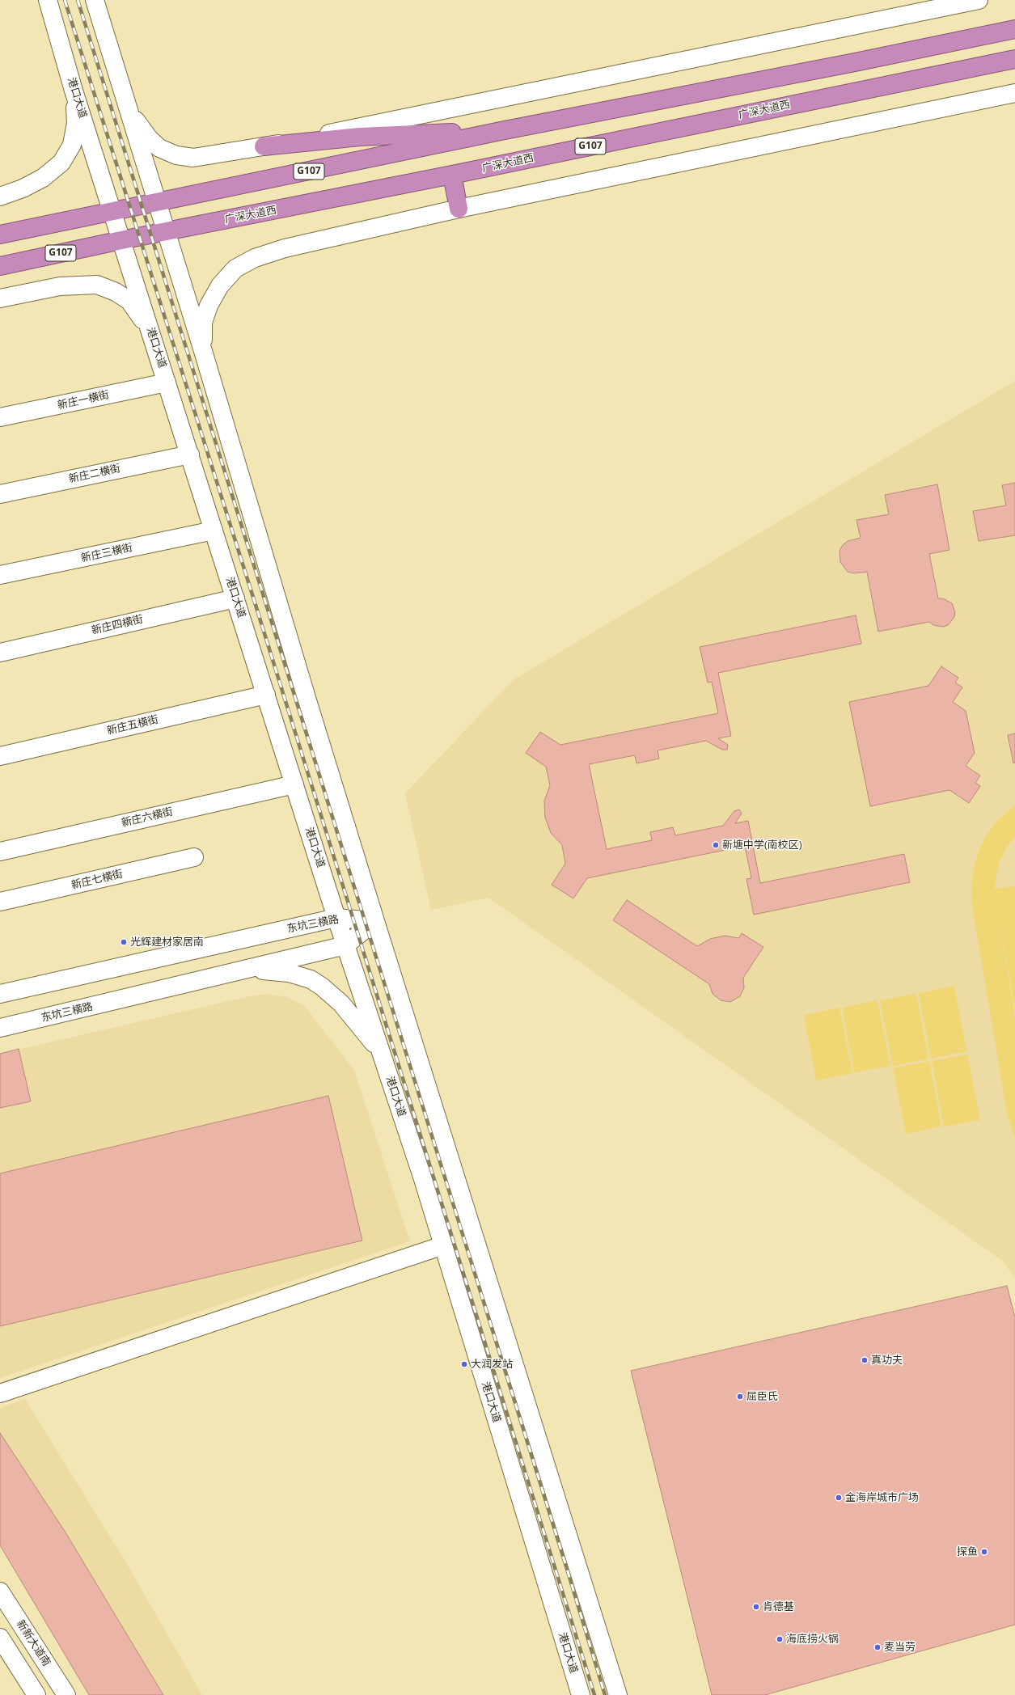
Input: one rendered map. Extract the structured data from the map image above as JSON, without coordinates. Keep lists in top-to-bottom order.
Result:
{
  "streets": {
    "highway": ["广深大道西", "G107"],
    "street": [
      "港口大道",
      "新庄一横街",
      "新庄二横街",
      "新庄三横街",
      "新庄四横街",
      "新庄五横街",
      "新庄六横街",
      "新庄七横街",
      "东坑三横路",
      "新新大道南"
    ]
  },
  "crossings": [
    ["港口大道", "广深大道西"],
    ["港口大道", "G107"],
    ["港口大道", "新庄一横街"],
    ["港口大道", "新庄二横街"],
    ["港口大道", "新庄三横街"],
    ["港口大道", "新庄四横街"],
    ["港口大道", "新庄五横街"],
    ["港口大道", "新庄六横街"],
    ["港口大道", "东坑三横路"]
  ],
  "places": [
    "新塘中学(南校区)",
    "光辉建材家居南",
    "真功夫",
    "大润发站",
    "屈臣氏",
    "金海岸城市广场",
    "探鱼",
    "肯德基",
    "海底捞火锅",
    "麦当劳"
  ]
}
